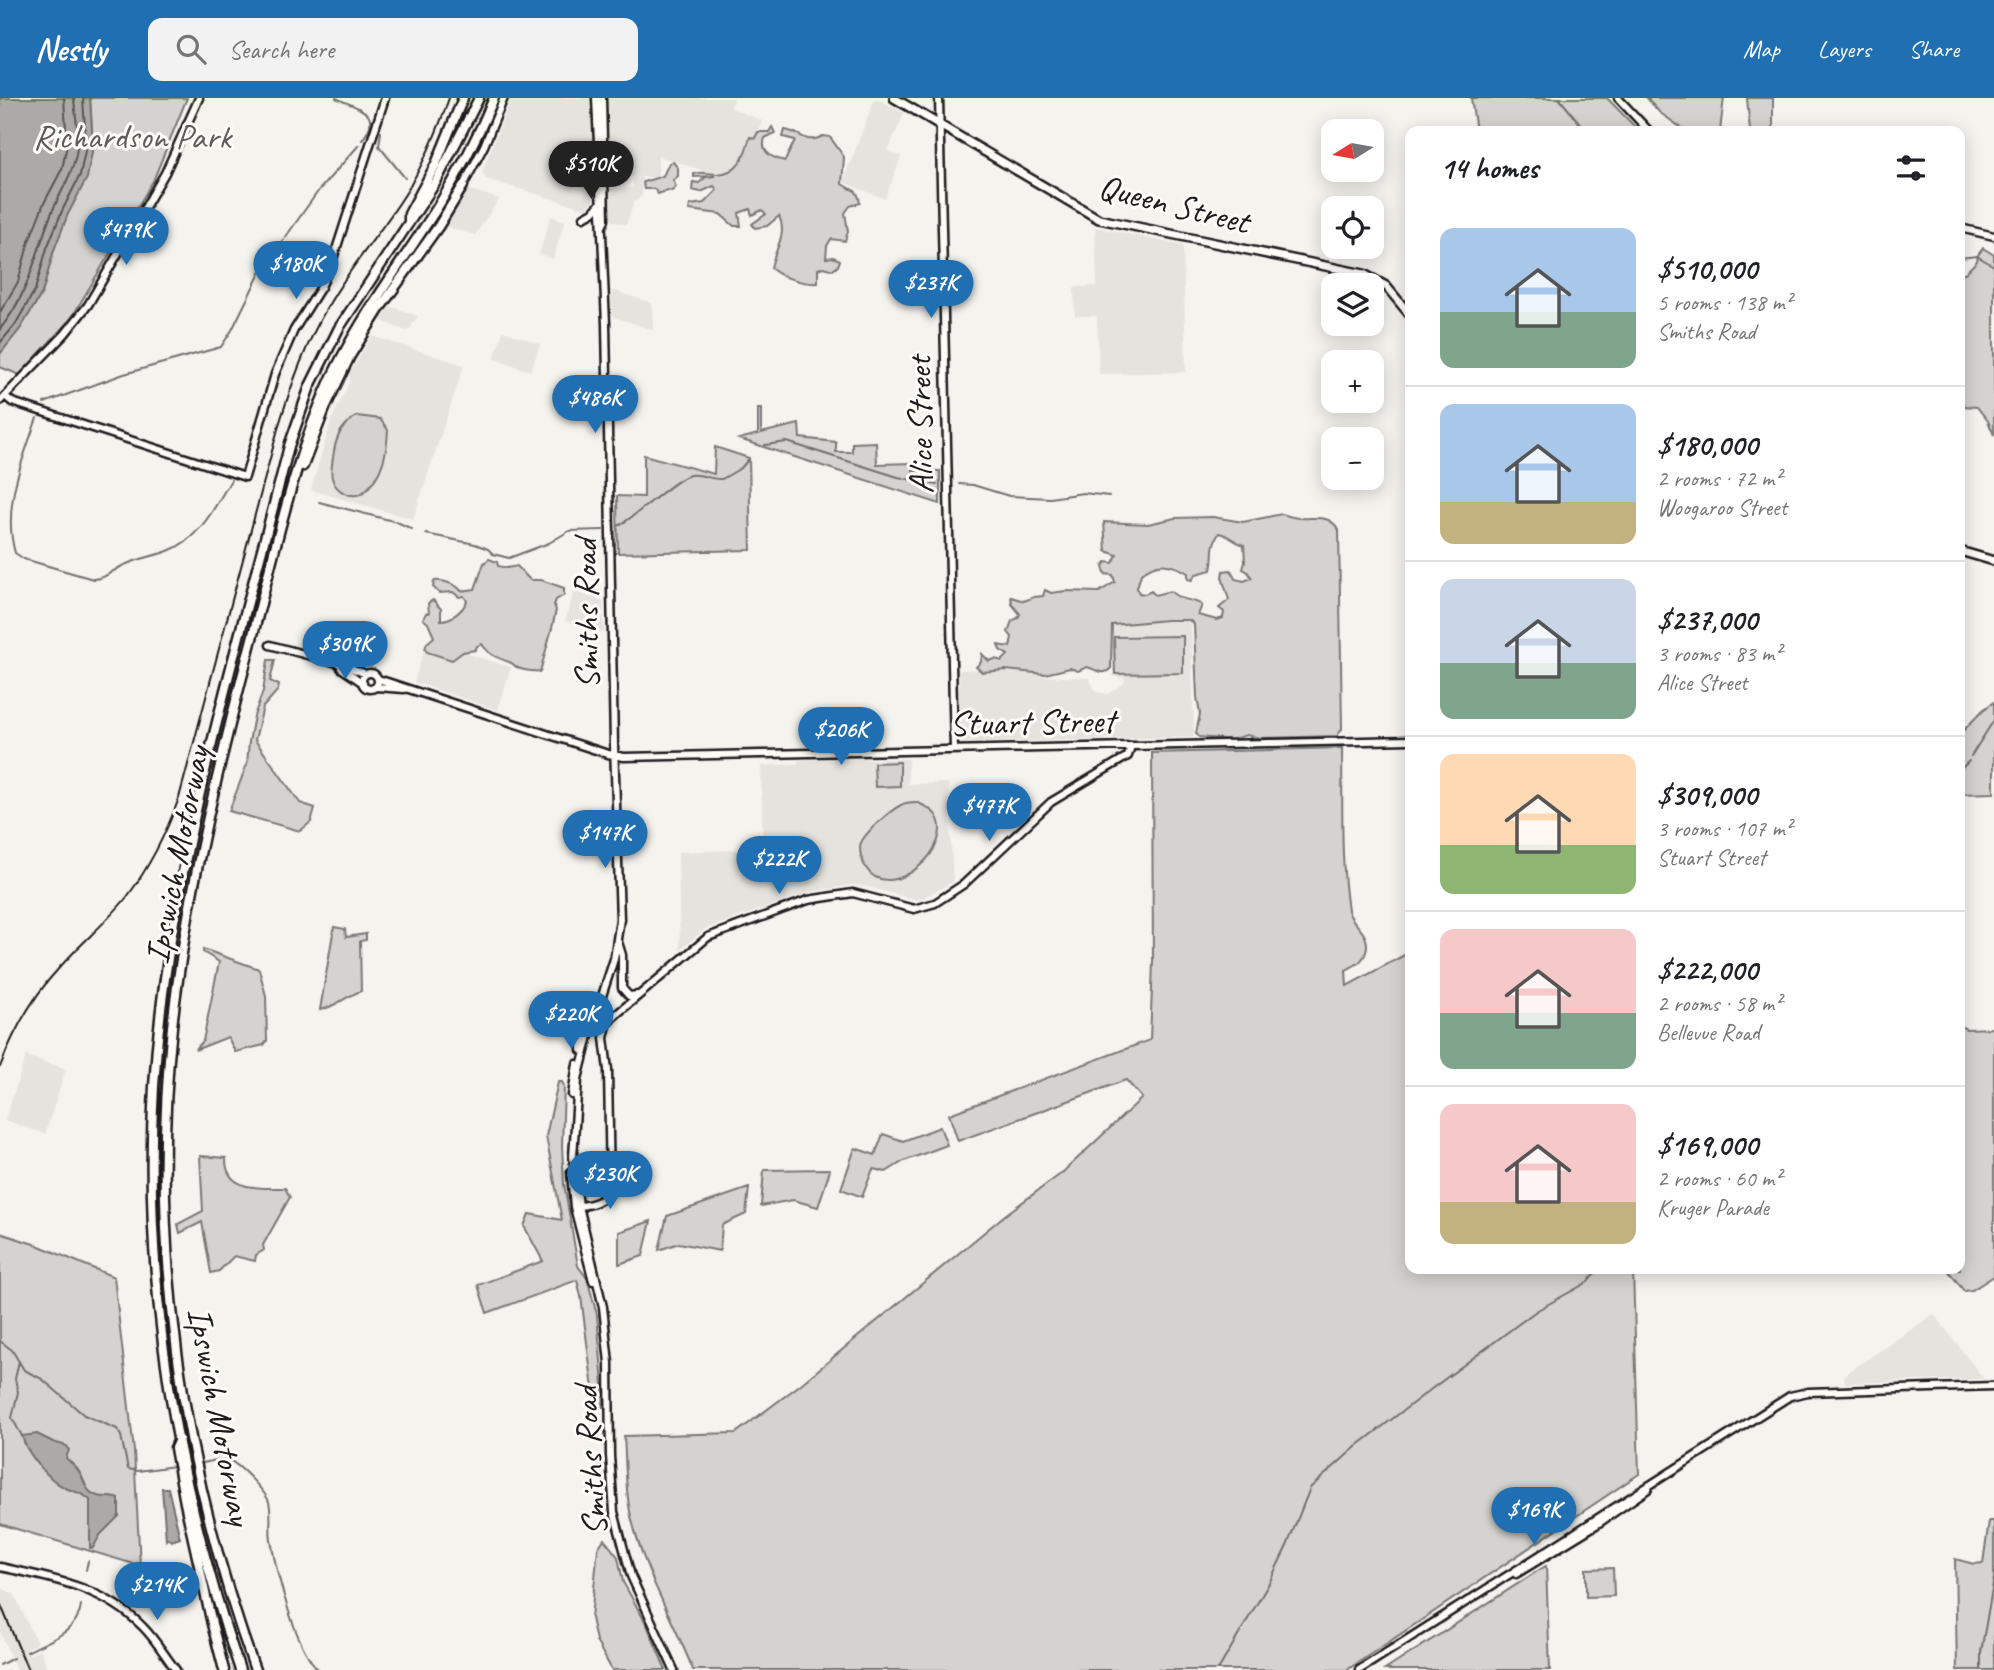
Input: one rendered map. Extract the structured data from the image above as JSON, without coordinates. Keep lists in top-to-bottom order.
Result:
{
  "streets": {
    "highway": ["Ipswich Motorway"],
    "main road": ["Queen Street"],
    "street": ["Alice Street", "Smiths Road", "Stuart Street"]
  },
  "crossings": [
    ["Queen Street", "Alice Street"],
    ["Alice Street", "Stuart Street"],
    ["Smiths Road", "Stuart Street"]
  ],
  "parks": ["Richardson Park"],
  "north": "left",
  "page": {
    "header": "Nestly",
    "search": "Search here",
    "nav": ["Map", "Layers", "Share"],
    "map_buttons": ["+", "−"],
    "heading": "14 homes",
    "price": [
      "$510K",
      "$479K",
      "$180K",
      "$237K",
      "$486K",
      "$309K",
      "$206K",
      "$477K",
      "$147K",
      "$222K",
      "$220K",
      "$230K",
      "$169K",
      "$214K"
    ],
    "list": [
      {
        "name": "$510,000",
        "note": "5 rooms · 138 m² · Smiths Road"
      },
      {
        "name": "$180,000",
        "note": "2 rooms · 72 m² · Woogaroo Street"
      },
      {
        "name": "$237,000",
        "note": "3 rooms · 83 m² · Alice Street"
      },
      {
        "name": "$309,000",
        "note": "3 rooms · 107 m² · Stuart Street"
      },
      {
        "name": "$222,000",
        "note": "2 rooms · 58 m² · Bellevue Road"
      },
      {
        "name": "$169,000",
        "note": "2 rooms · 60 m² · Kruger Parade"
      }
    ]
  }
}
